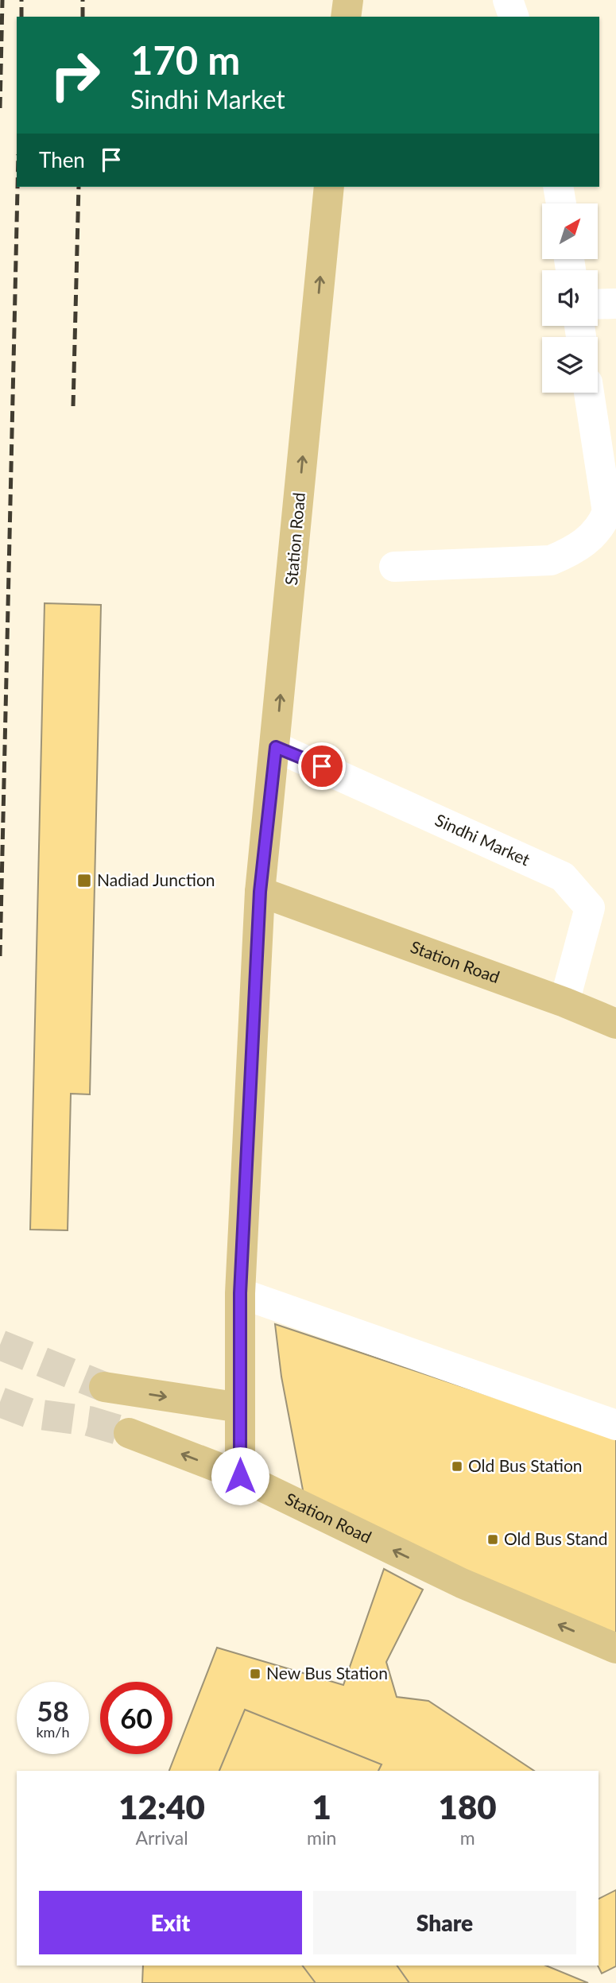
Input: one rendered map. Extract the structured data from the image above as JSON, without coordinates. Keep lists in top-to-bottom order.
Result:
{
  "streets": {
    "main road": ["Station Road"],
    "street": ["Sindhi Market"]
  },
  "crossings": [
    ["Station Road", "Sindhi Market"]
  ],
  "one_way": ["Station Road"],
  "places": {
    "transit": [
      "Nadiad Junction",
      "Old Bus Station",
      "Old Bus Stand",
      "New Bus Station"
    ]
  },
  "north": "top right",
  "page": {
    "turn": ["170 m", "Sindhi Market"],
    "then": "Then",
    "speed": "58 km/h",
    "limit": "60",
    "eta": [
      "12:40",
      "Arrival",
      "1",
      "min",
      "180",
      "m"
    ],
    "buttons": ["Exit", "Share"]
  }
}
